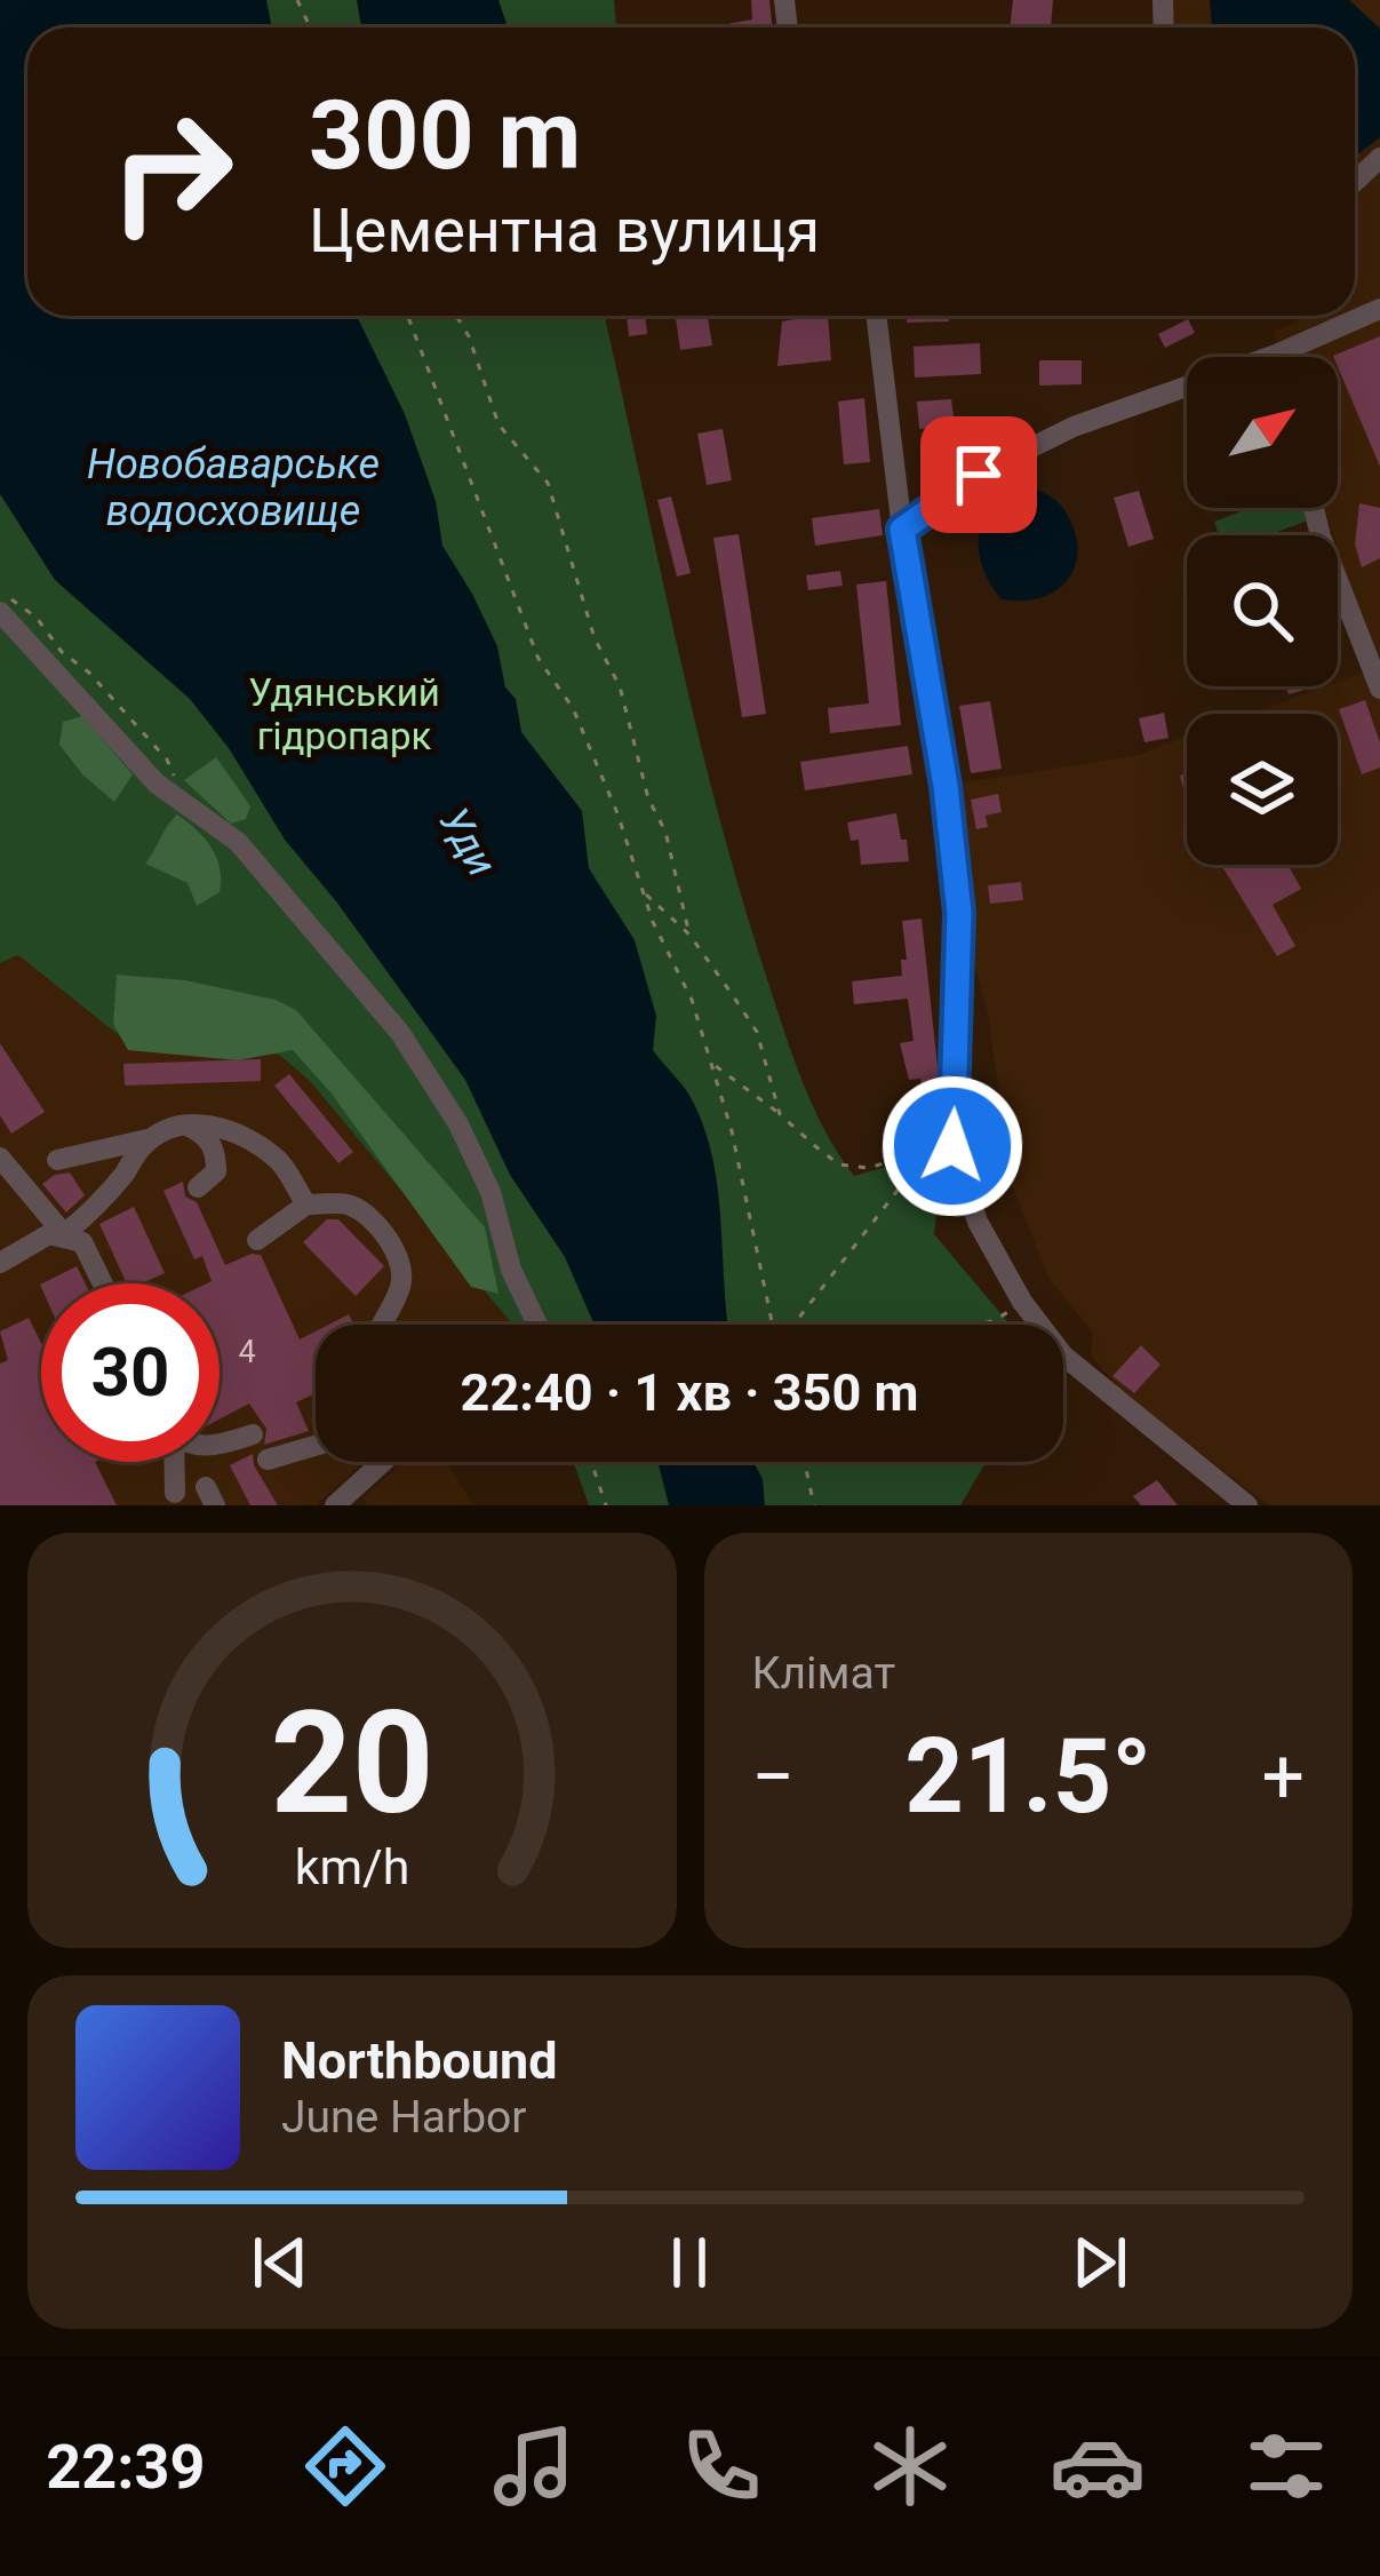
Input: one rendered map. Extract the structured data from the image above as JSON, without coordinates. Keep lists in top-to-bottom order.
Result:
{
  "water": ["Новобаварське водосховище", "Уди"],
  "parks": ["Удянський гідропарк"],
  "house_numbers": ["4"],
  "north": "top right",
  "page": {
    "turn": ["300 m", "Цементна вулиця"],
    "limit": "30",
    "trip": "22:40 · 1 хв · 350 m",
    "tile": "Клімат",
    "heat": ["−", "21.5°", "+"],
    "song": ["Northbound", "June Harbor"],
    "tabs": "22:39",
    "gauge": ["20", "km/h"]
  }
}
